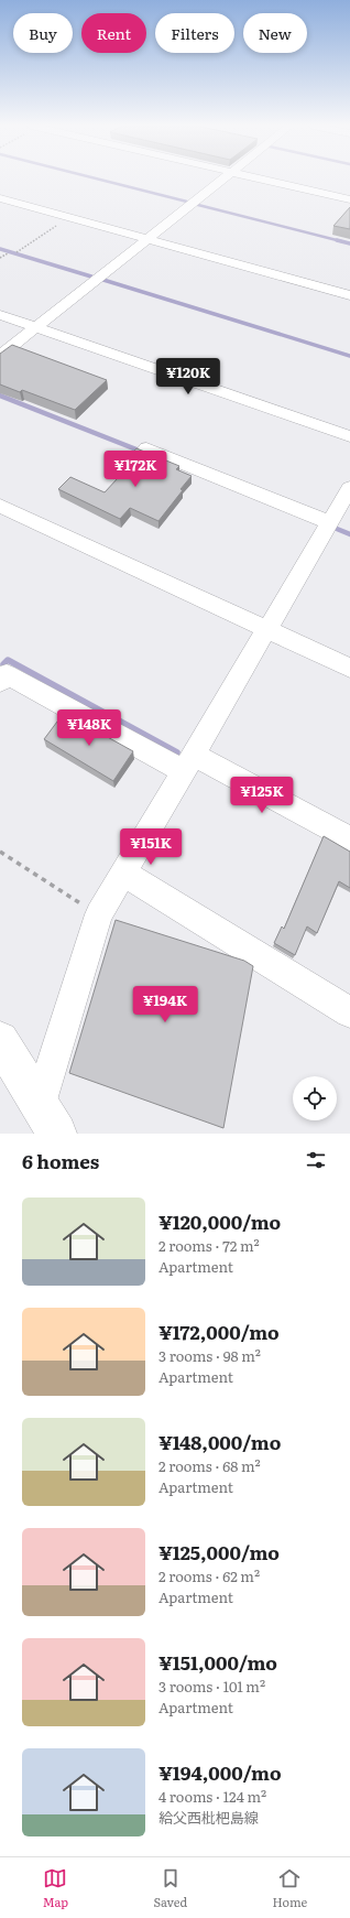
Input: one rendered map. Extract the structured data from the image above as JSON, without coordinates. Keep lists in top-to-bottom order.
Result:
{
  "page": {
    "chip": [
      "Buy",
      "Rent",
      "Filters",
      "New"
    ],
    "price": [
      "¥120K",
      "¥172K",
      "¥148K",
      "¥125K",
      "¥151K",
      "¥194K"
    ],
    "heading": "6 homes",
    "list": [
      {
        "name": "¥120,000/mo",
        "note": "2 rooms · 72 m² · Apartment"
      },
      {
        "name": "¥172,000/mo",
        "note": "3 rooms · 98 m² · Apartment"
      },
      {
        "name": "¥148,000/mo",
        "note": "2 rooms · 68 m² · Apartment"
      },
      {
        "name": "¥125,000/mo",
        "note": "2 rooms · 62 m² · Apartment"
      },
      {
        "name": "¥151,000/mo",
        "note": "3 rooms · 101 m² · Apartment"
      },
      {
        "name": "¥194,000/mo",
        "note": "4 rooms · 124 m² · 給父西枇杷島線"
      }
    ],
    "tabs": ["Map", "Saved", "Home"]
  }
}
